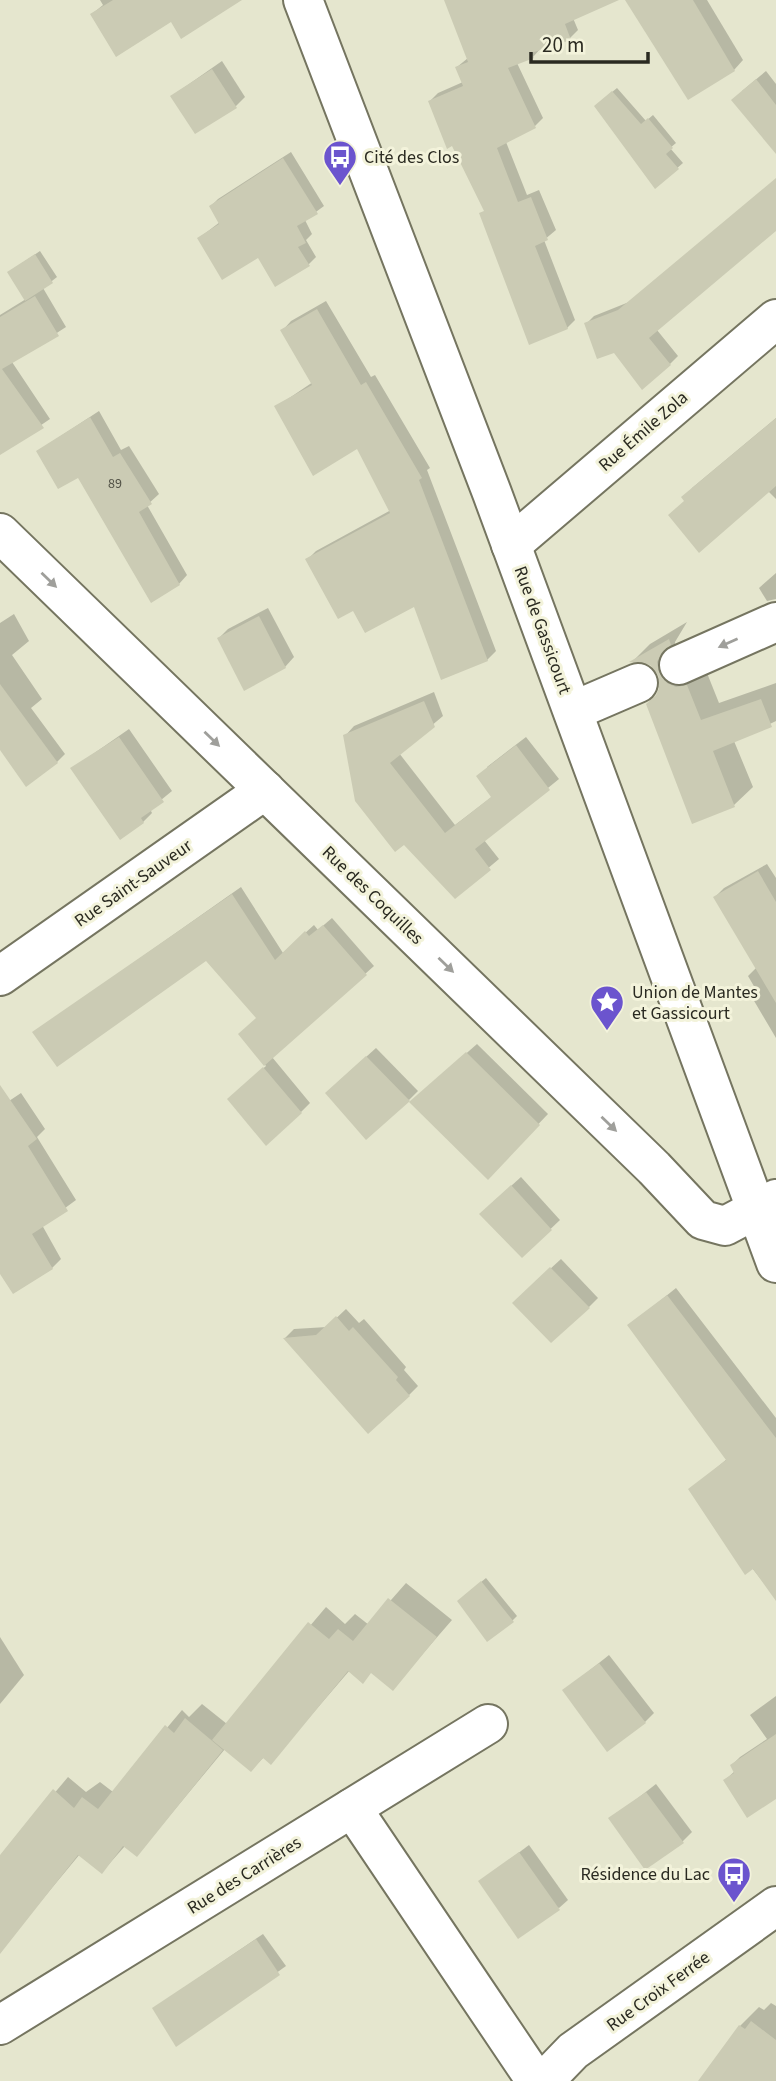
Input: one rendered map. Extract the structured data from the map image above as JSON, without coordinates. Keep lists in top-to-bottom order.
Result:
{
  "streets": {
    "street": [
      "Rue Émile Zola",
      "Rue de Gassicourt",
      "Rue Saint-Sauveur",
      "Rue des Coquilles",
      "Rue des Carrières",
      "Rue Croix Ferrée"
    ]
  },
  "crossings": [
    ["Rue Émile Zola", "Rue de Gassicourt"],
    ["Rue de Gassicourt", "Rue des Coquilles"],
    ["Rue Saint-Sauveur", "Rue des Coquilles"]
  ],
  "one_way": ["Rue des Coquilles"],
  "places": {
    "bus stop": ["Cité des Clos", "Résidence du Lac"],
    "place": ["Union de Mantes et Gassicourt"]
  },
  "house_numbers": ["89"],
  "scale_bar": "20 m"
}
